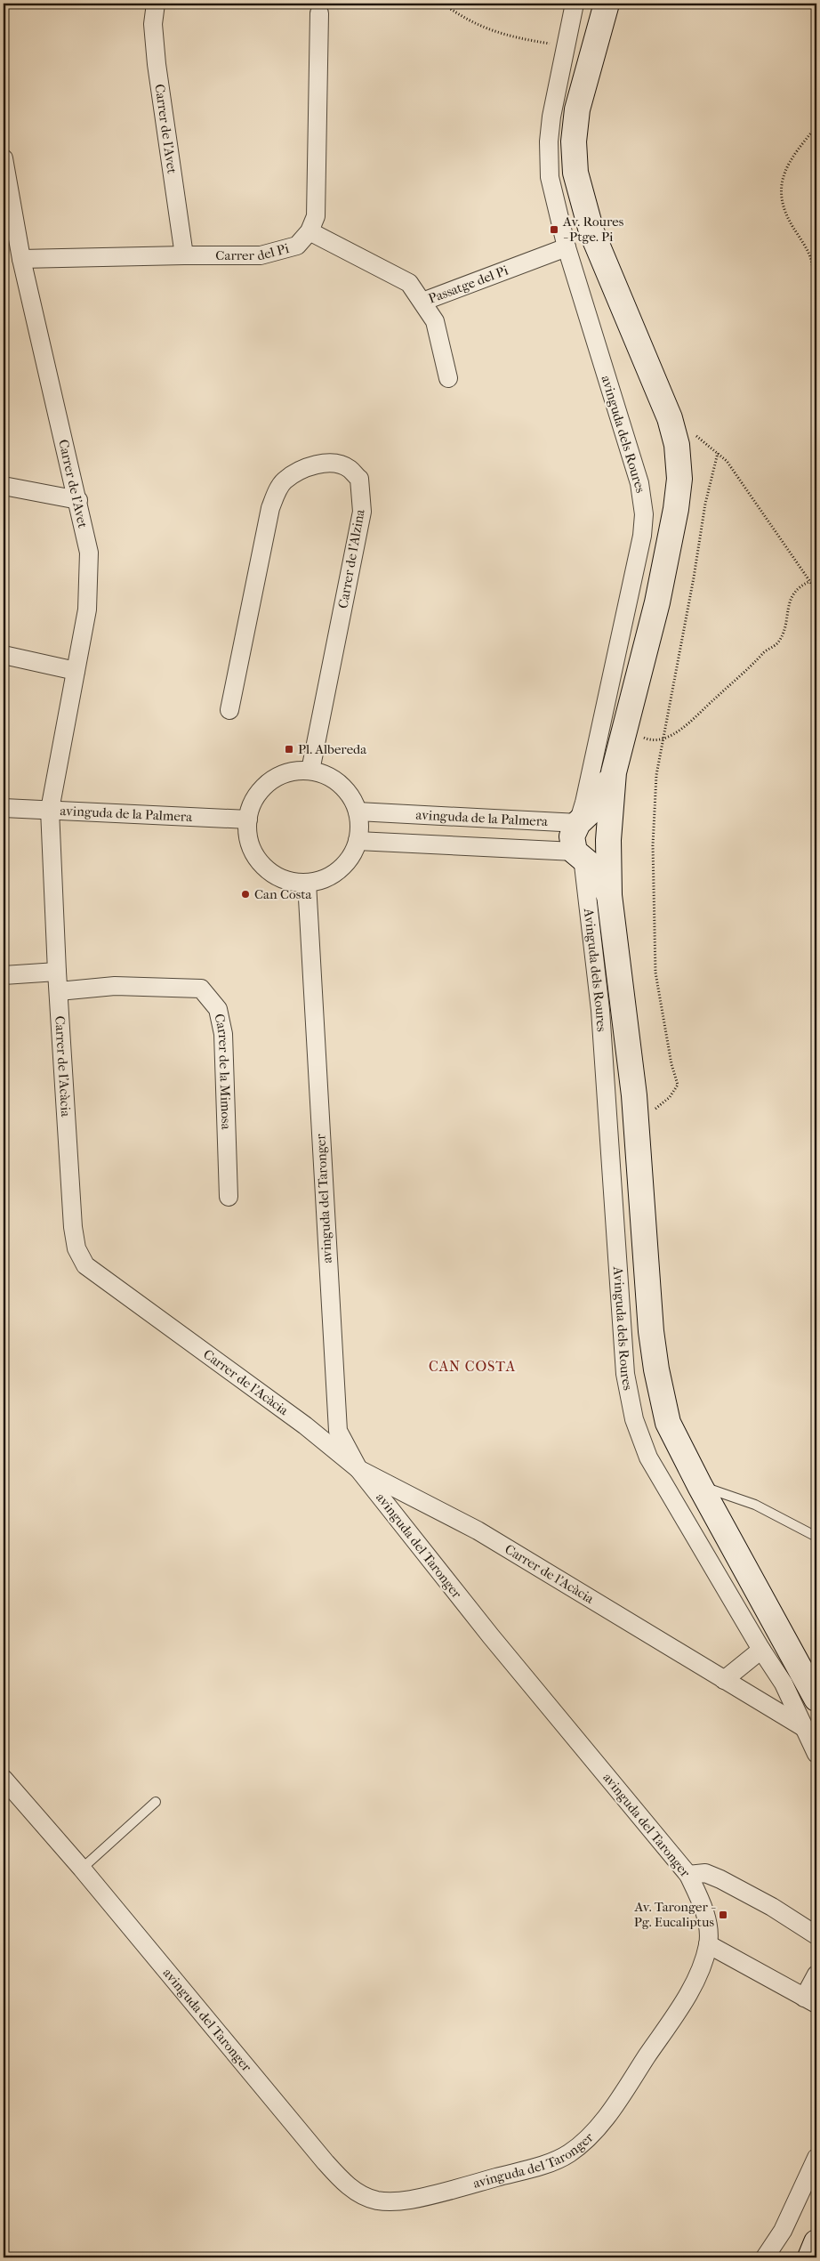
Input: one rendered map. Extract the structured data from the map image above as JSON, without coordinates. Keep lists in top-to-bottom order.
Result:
{
  "streets": {
    "street": [
      "Carrer de l'Avet",
      "Carrer del Pi",
      "Passatge del Pi",
      "avinguda dels Roures",
      "Carrer de l'Alzina",
      "avinguda de la Palmera",
      "Avinguda dels Roures",
      "Carrer de l'Acàcia",
      "Carrer de la Mimosa",
      "avinguda del Taronger"
    ]
  },
  "crossings": [
    ["Carrer de l'Avet", "Carrer del Pi"],
    ["Carrer de l'Avet", "avinguda de la Palmera"],
    ["Carrer de l'Avet", "Carrer de l'Acàcia"],
    ["Carrer del Pi", "Passatge del Pi"],
    ["Passatge del Pi", "avinguda dels Roures"],
    ["avinguda dels Roures", "avinguda de la Palmera"],
    ["Carrer de l'Alzina", "avinguda de la Palmera"],
    ["Carrer de l'Alzina", "avinguda del Taronger"],
    ["avinguda de la Palmera", "Avinguda dels Roures"],
    ["avinguda de la Palmera", "Carrer de l'Acàcia"],
    ["avinguda de la Palmera", "avinguda del Taronger"],
    ["Avinguda dels Roures", "Carrer de l'Acàcia"],
    ["Carrer de l'Acàcia", "Carrer de la Mimosa"],
    ["Carrer de l'Acàcia", "avinguda del Taronger"]
  ],
  "districts": ["CAN COSTA"],
  "places": {
    "transit": ["Av. Roures - Ptge. Pi", "Pl. Albereda", "Av. Taronger - Pg. Eucaliptus"],
    "other": ["Can Costa"]
  }
}
